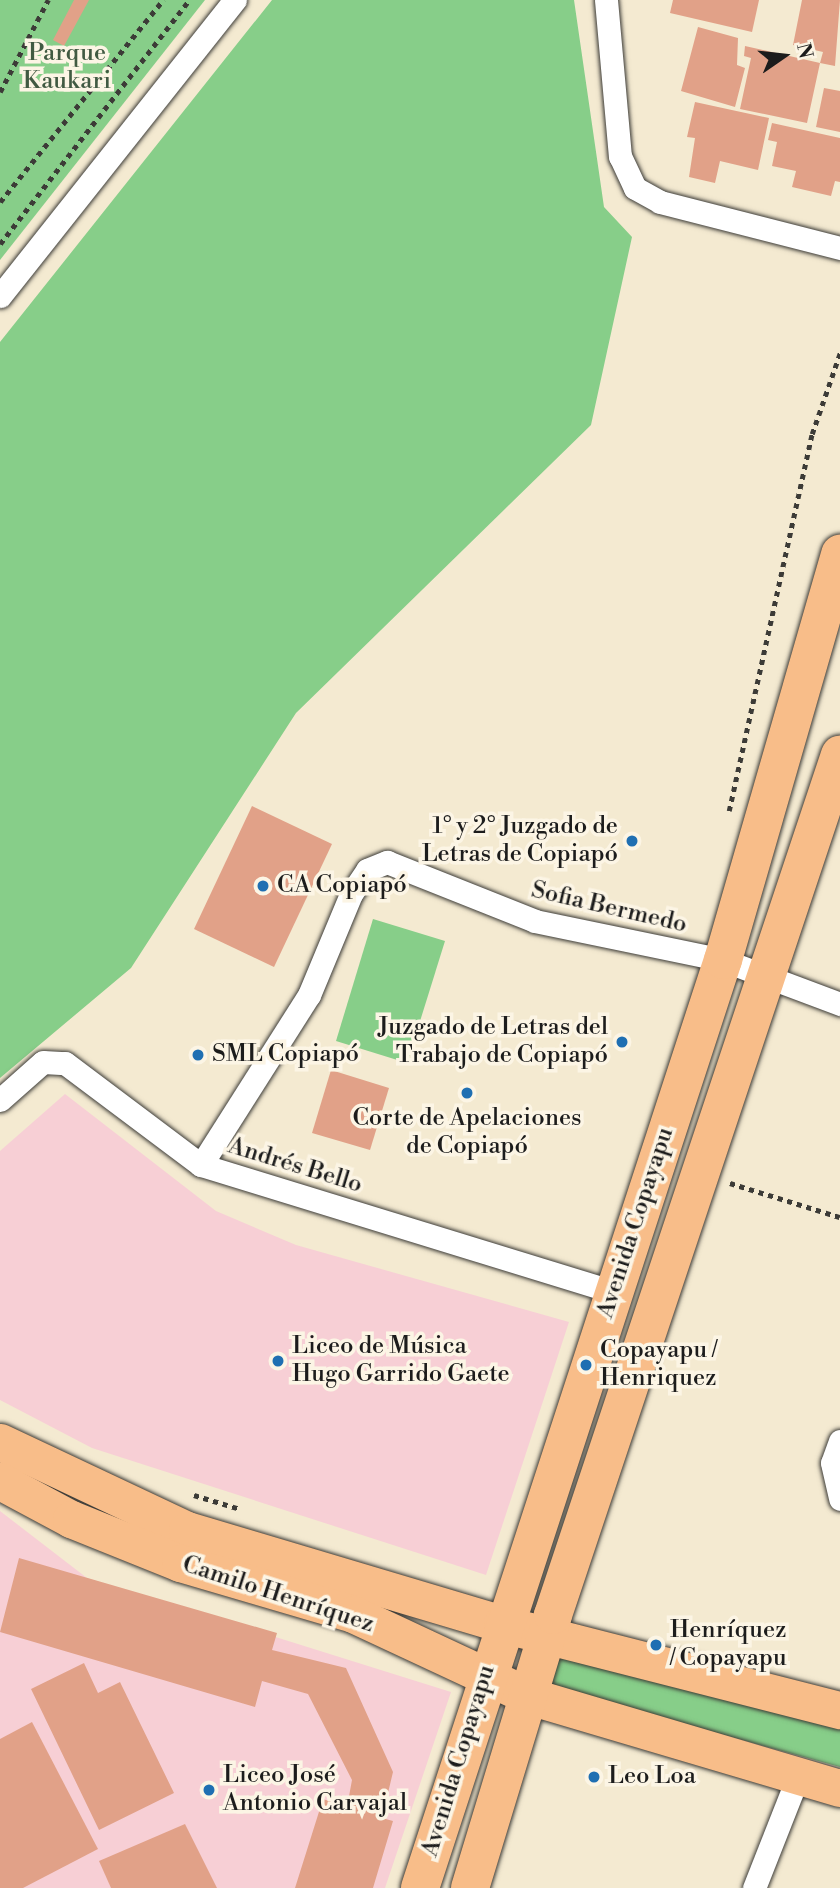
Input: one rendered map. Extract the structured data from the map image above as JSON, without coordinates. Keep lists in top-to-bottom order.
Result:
{
  "streets": {
    "highway": ["Avenida Copayapu"],
    "main road": ["Camilo Henríquez"],
    "street": ["Sofia Bermedo", "Andrés Bello"]
  },
  "crossings": [
    ["Sofia Bermedo", "Andrés Bello"],
    ["Sofia Bermedo", "Avenida Copayapu"],
    ["Andrés Bello", "Avenida Copayapu"],
    ["Avenida Copayapu", "Camilo Henríquez"]
  ],
  "parks": ["Parque Kaukari"],
  "places": [
    "1° y 2° Juzgado de Letras de Copiapó",
    "CA Copiapó",
    "Juzgado de Letras del Trabajo de Copiapó",
    "SML Copiapó",
    "Corte de Apelaciones de Copiapó",
    "Liceo de Música Hugo Garrido Gaete",
    "Copayapu / Henriquez",
    "Henríquez / Copayapu",
    "Leo Loa",
    "Liceo José Antonio Carvajal"
  ],
  "north": "right"
}
